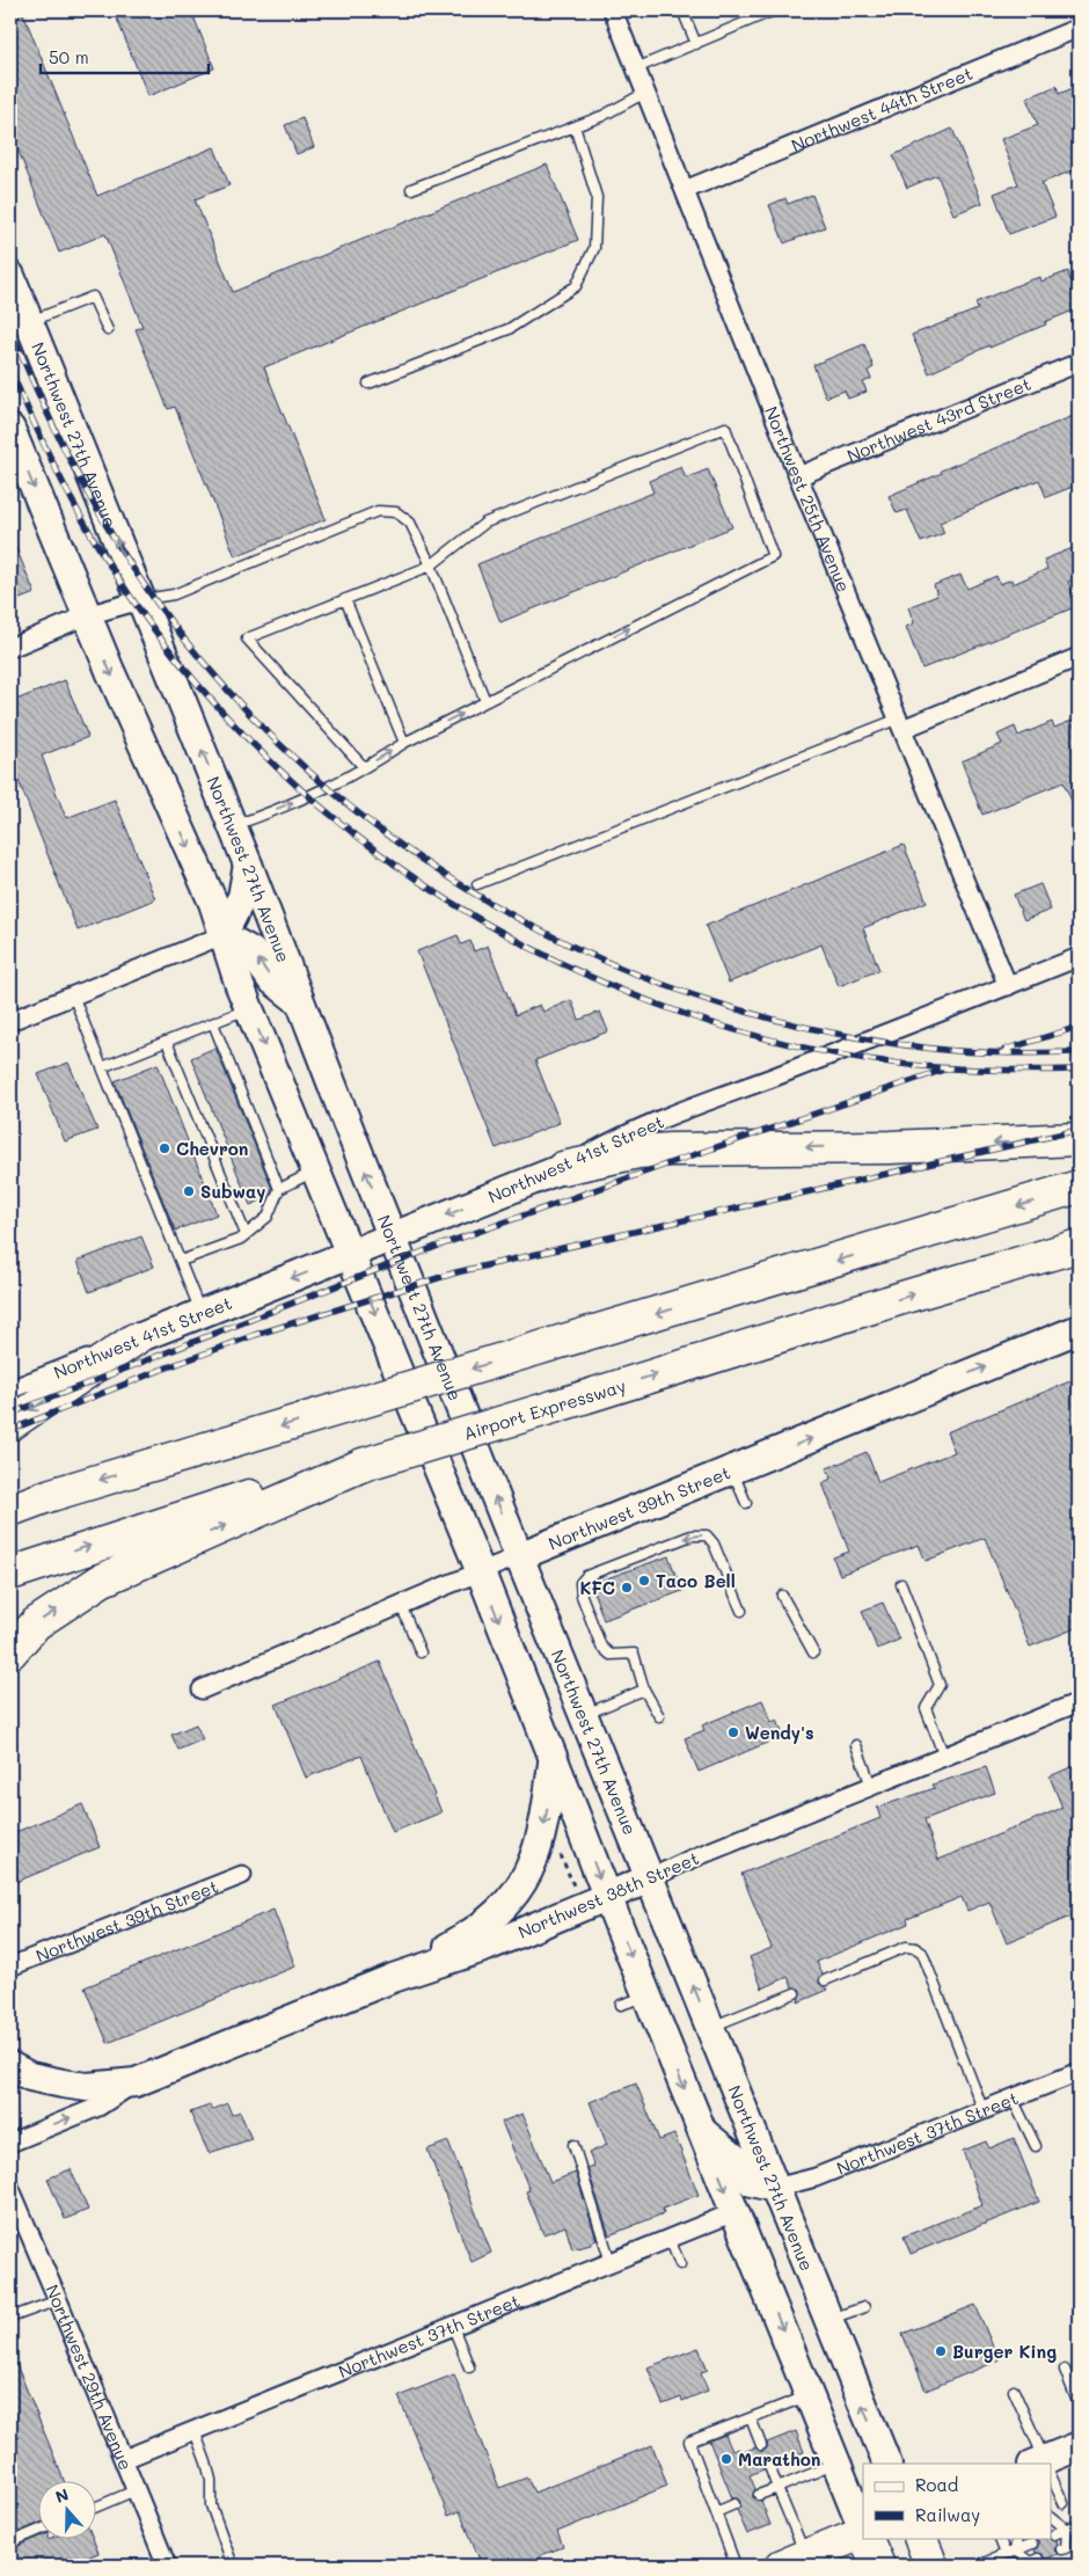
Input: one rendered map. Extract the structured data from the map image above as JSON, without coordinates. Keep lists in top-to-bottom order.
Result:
{
  "streets": {
    "highway": ["Airport Expressway"],
    "main road": [
      "Northwest 27th Avenue",
      "Northwest 41st Street",
      "Northwest 39th Street",
      "Northwest 38th Street"
    ],
    "street": [
      "Northwest 44th Street",
      "Northwest 43rd Street",
      "Northwest 25th Avenue",
      "Northwest 37th Street",
      "Northwest 29th Avenue"
    ]
  },
  "crossings": [
    ["Northwest 44th Street", "Northwest 25th Avenue"],
    ["Northwest 43rd Street", "Northwest 25th Avenue"],
    ["Northwest 27th Avenue", "Northwest 41st Street"],
    ["Northwest 27th Avenue", "Northwest 39th Street"],
    ["Northwest 27th Avenue", "Northwest 38th Street"],
    ["Northwest 27th Avenue", "Northwest 37th Street"],
    ["Northwest 25th Avenue", "Northwest 41st Street"],
    ["Northwest 37th Street", "Northwest 29th Avenue"]
  ],
  "places": [
    "Chevron",
    "Subway",
    "Taco Bell",
    "KFC",
    "Wendy's",
    "Burger King",
    "Marathon"
  ],
  "legend": ["Road", "Railway"],
  "scale_bar": "50 m",
  "north": "top"
}
